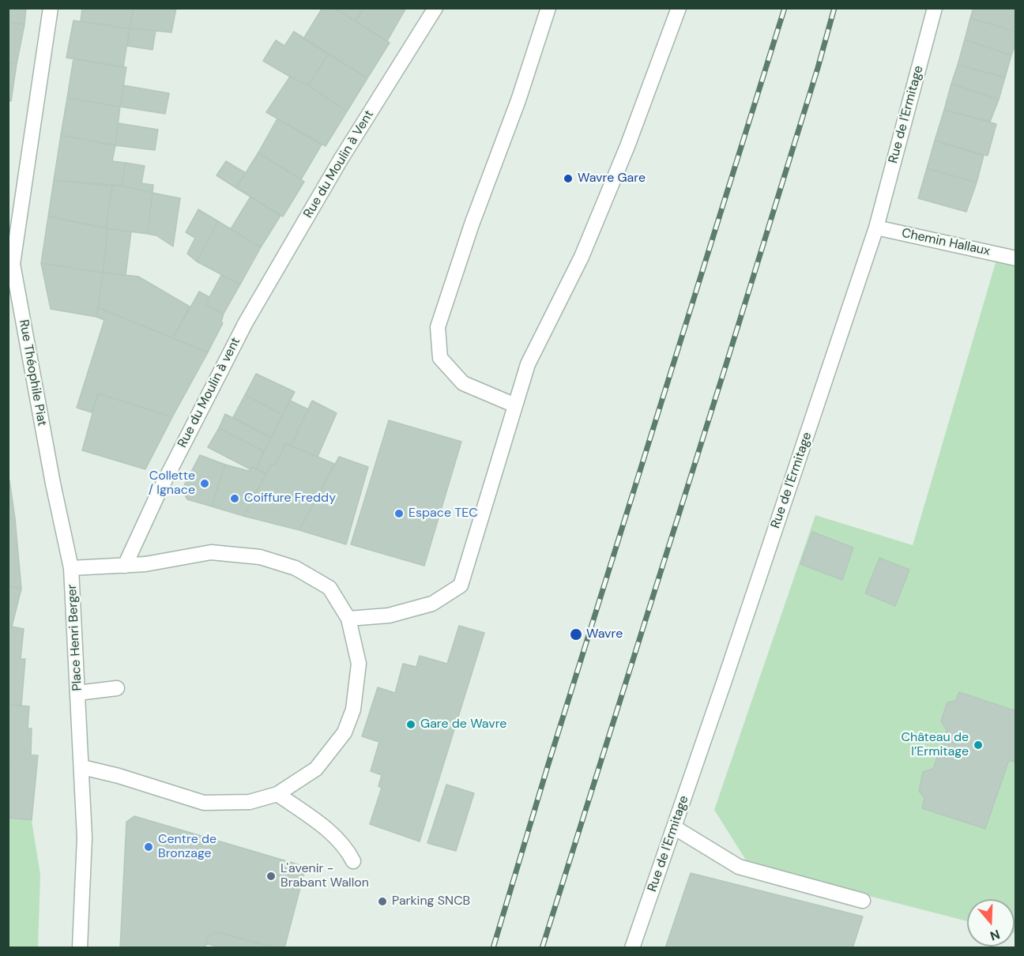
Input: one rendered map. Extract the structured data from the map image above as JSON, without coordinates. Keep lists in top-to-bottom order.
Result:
{
  "streets": {
    "street": [
      "Rue de l'Ermitage",
      "Rue du Moulin à Vent",
      "Chemin Hallaux",
      "Rue Théophile Piat",
      "Rue du Moulin à vent",
      "Place Henri Berger"
    ]
  },
  "crossings": [
    ["Rue de l'Ermitage", "Chemin Hallaux"],
    ["Rue du Moulin à Vent", "Rue du Moulin à vent"],
    ["Rue Théophile Piat", "Place Henri Berger"],
    ["Rue du Moulin à vent", "Place Henri Berger"]
  ],
  "places": [
    "Wavre Gare",
    "Collette / Ignace",
    "Coiffure Freddy",
    "Espace TEC",
    "Wavre",
    "Gare de Wavre",
    "Château de l’Ermitage",
    "Centre de Bronzage",
    "L'avenir - Brabant Wallon",
    "Parking SNCB"
  ],
  "north": "bottom"
}
